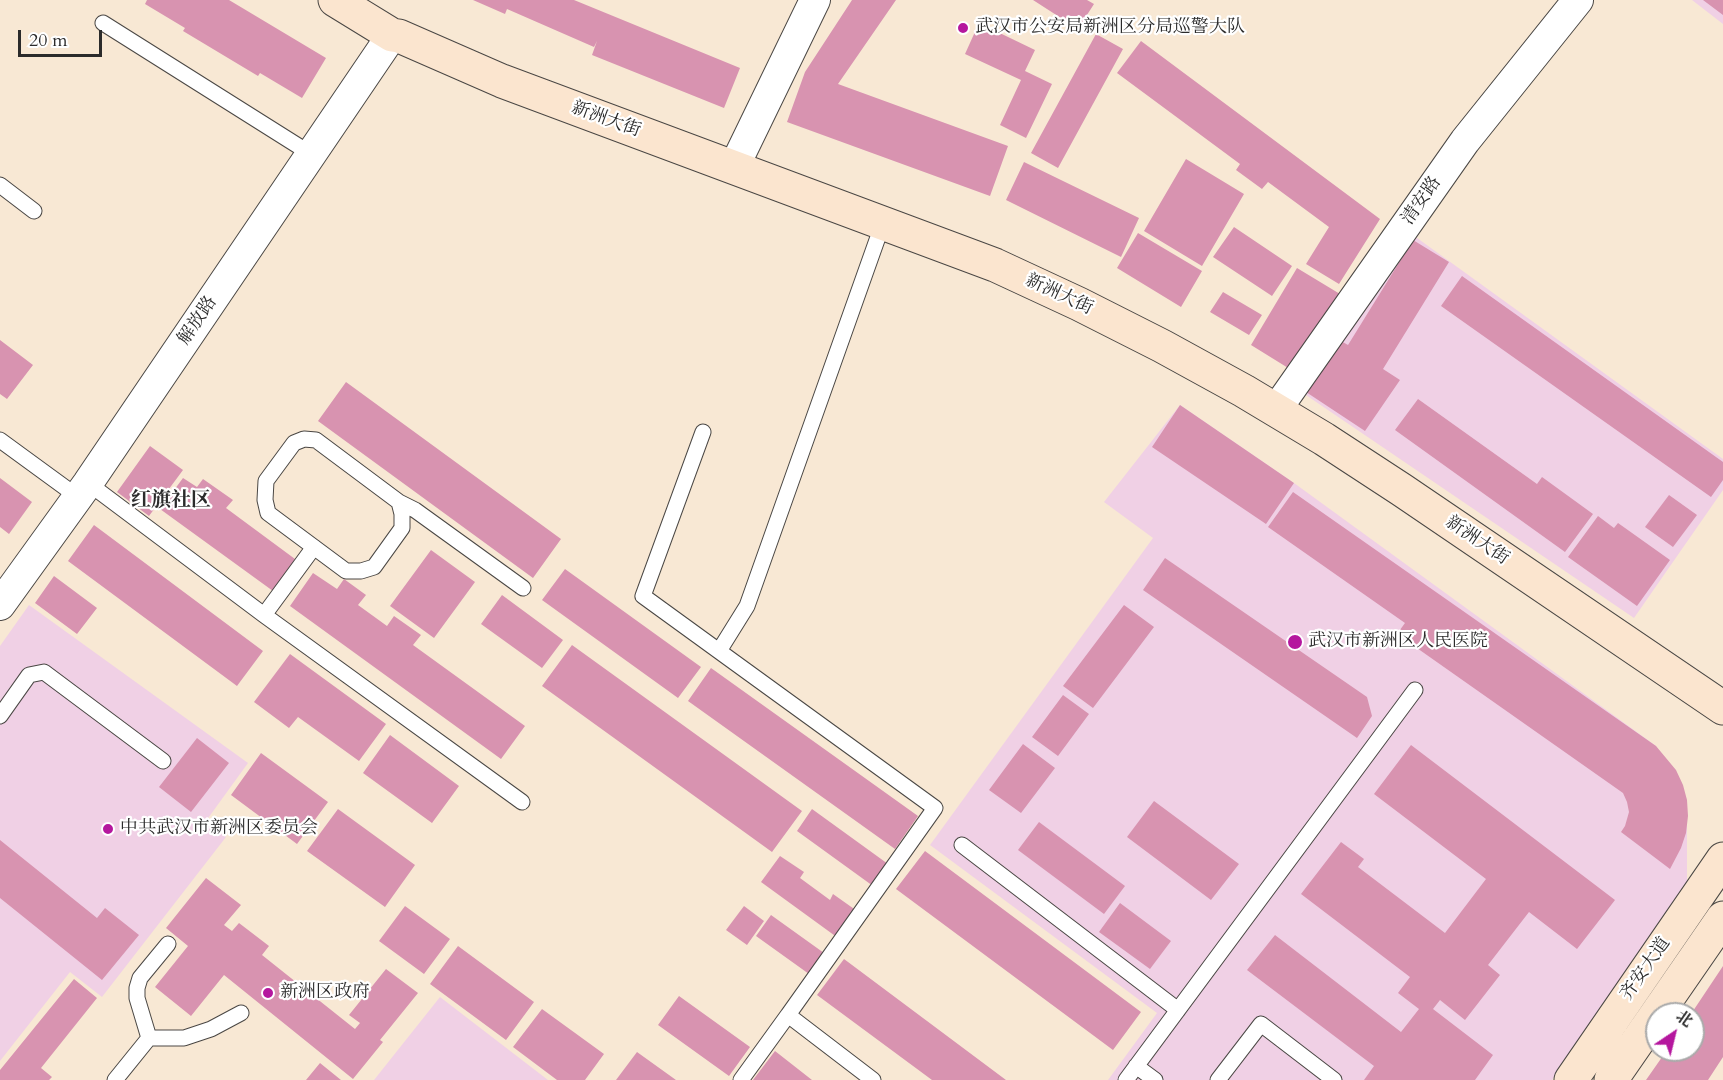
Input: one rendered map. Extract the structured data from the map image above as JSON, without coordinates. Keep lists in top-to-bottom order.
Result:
{
  "streets": {
    "main road": ["新洲大街", "齐安大道"],
    "street": ["清安路", "解放路"]
  },
  "crossings": [
    ["新洲大街", "清安路"],
    ["新洲大街", "解放路"]
  ],
  "districts": ["红旗社区"],
  "places": [
    "武汉市公安局新洲区分局巡警大队",
    "武汉市新洲区人民医院",
    "中共武汉市新洲区委员会",
    "新洲区政府"
  ],
  "scale_bar": "20 m",
  "north": "top right"
}
